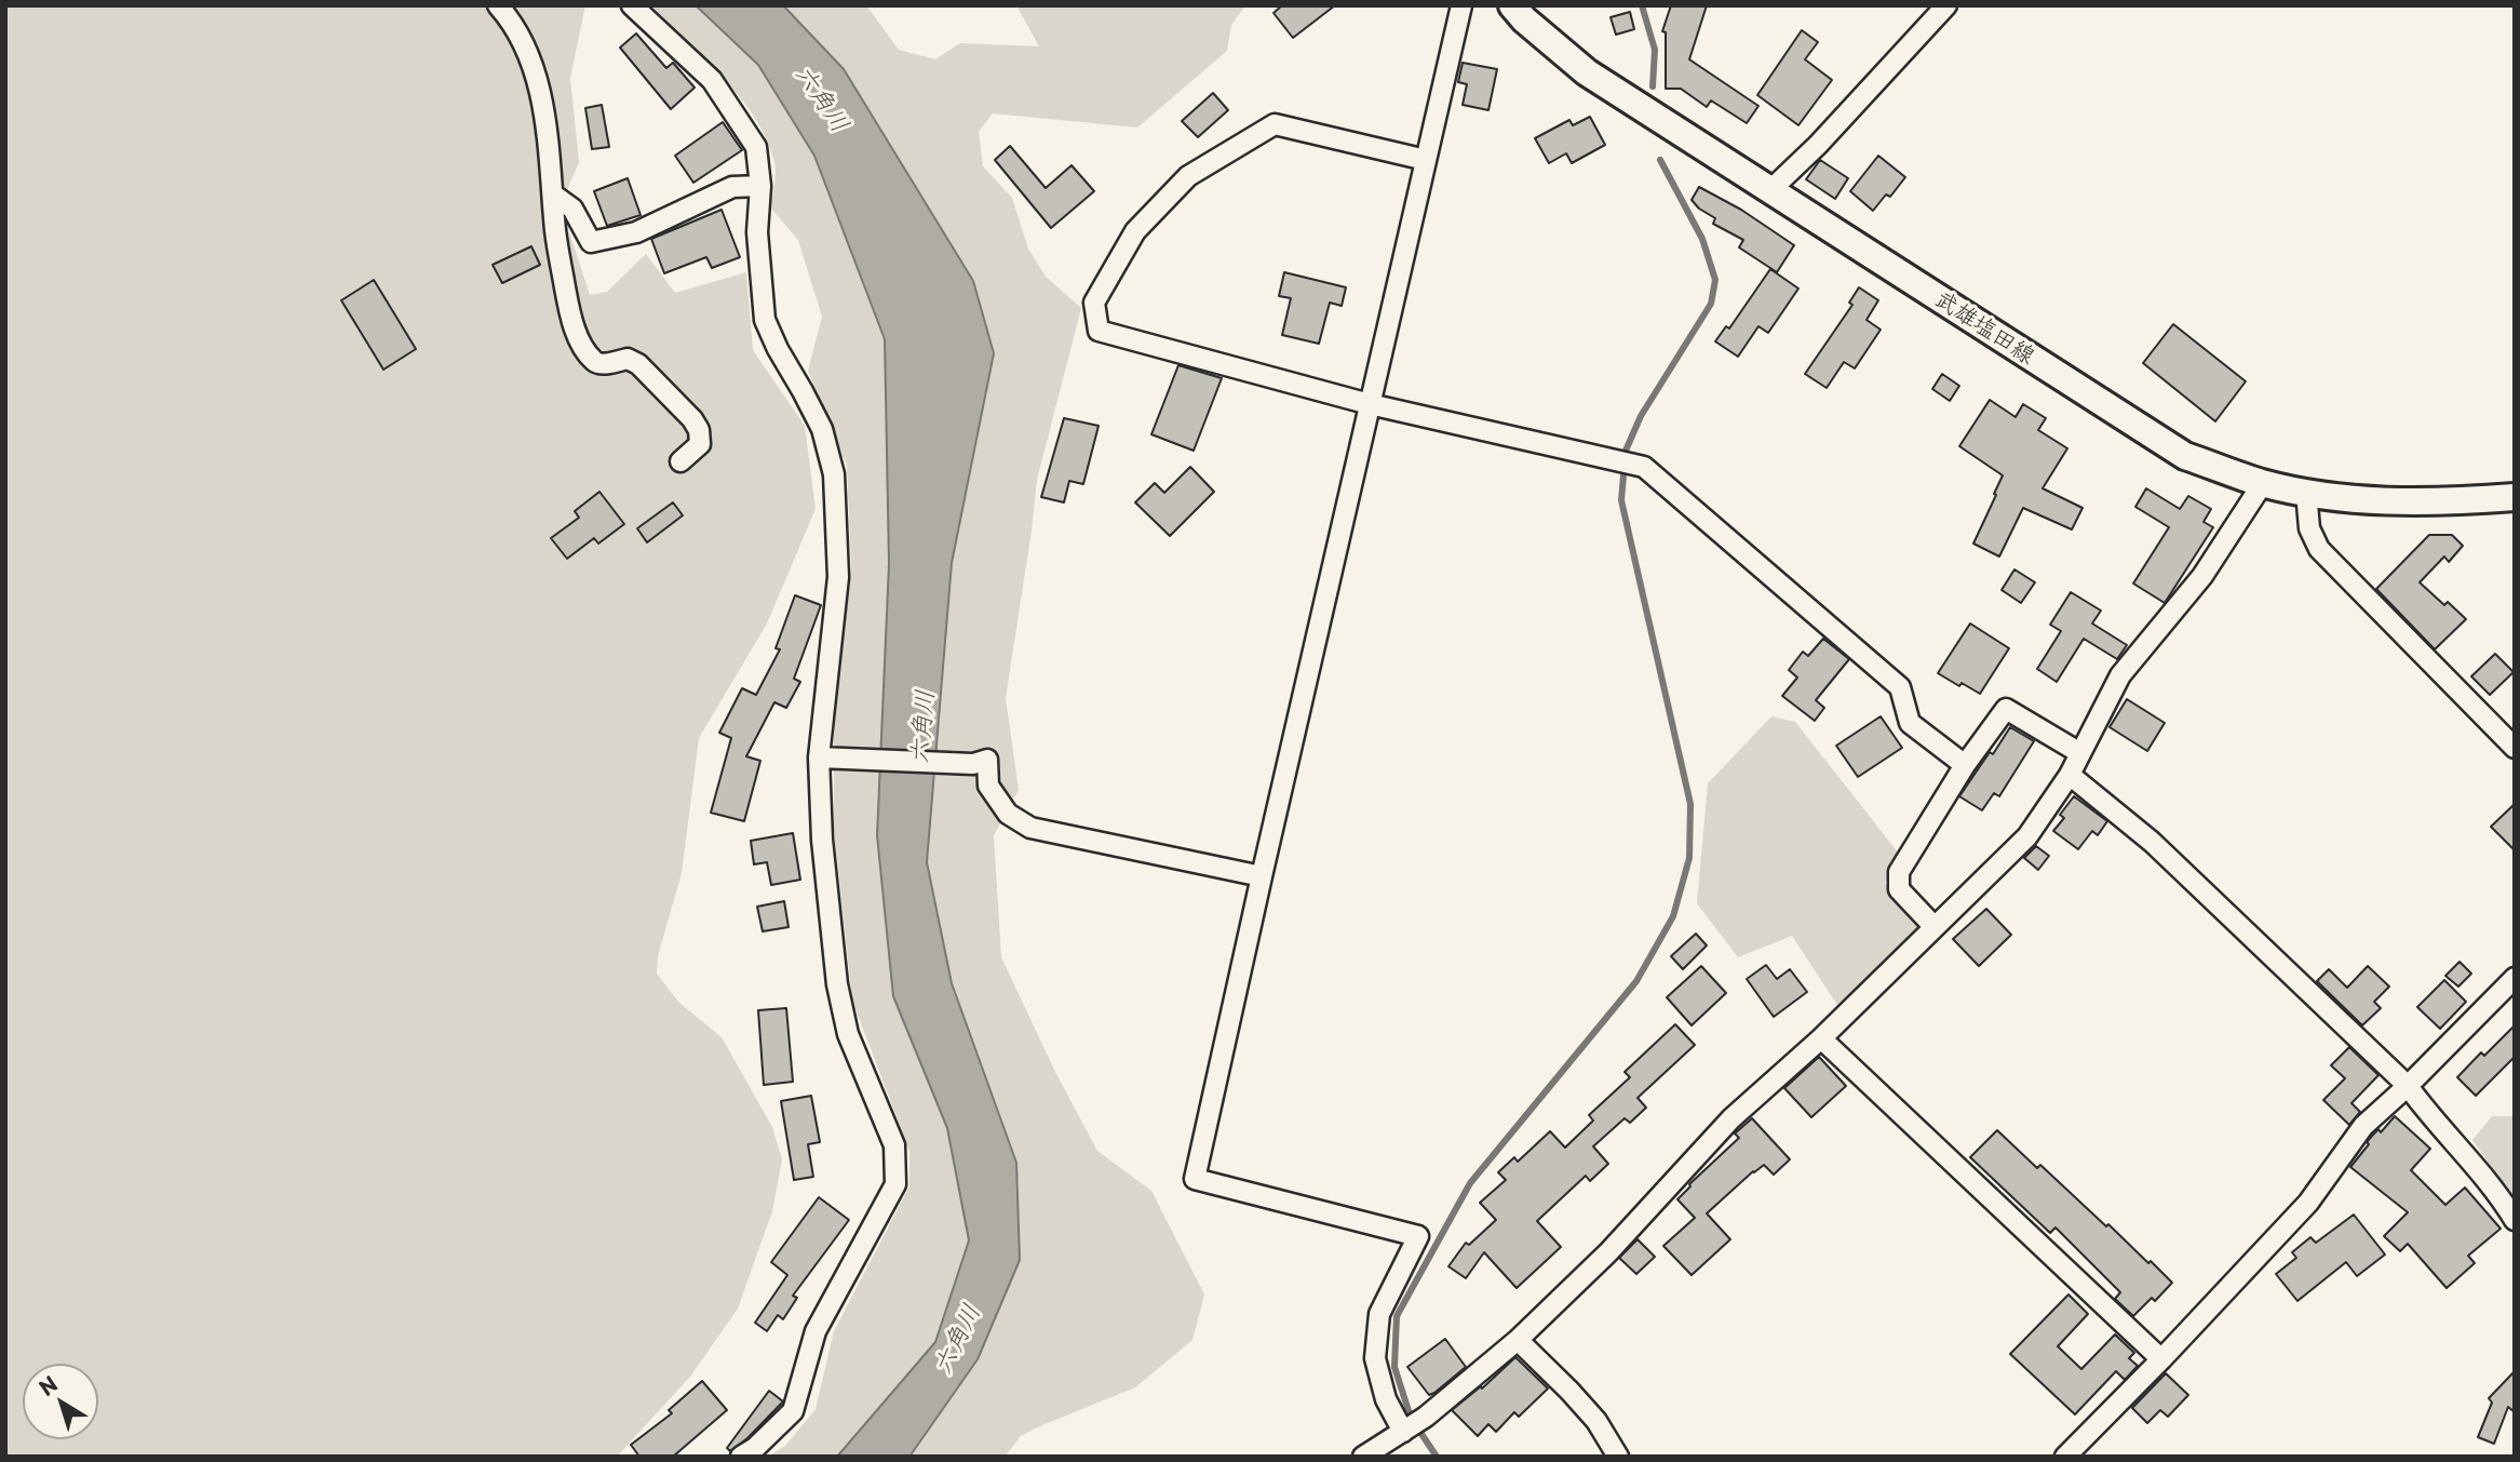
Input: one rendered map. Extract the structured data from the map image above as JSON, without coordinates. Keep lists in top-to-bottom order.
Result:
{
  "streets": {
    "main road": ["武雄塩田線"]
  },
  "water": ["六角川"],
  "north": "top left"
}
